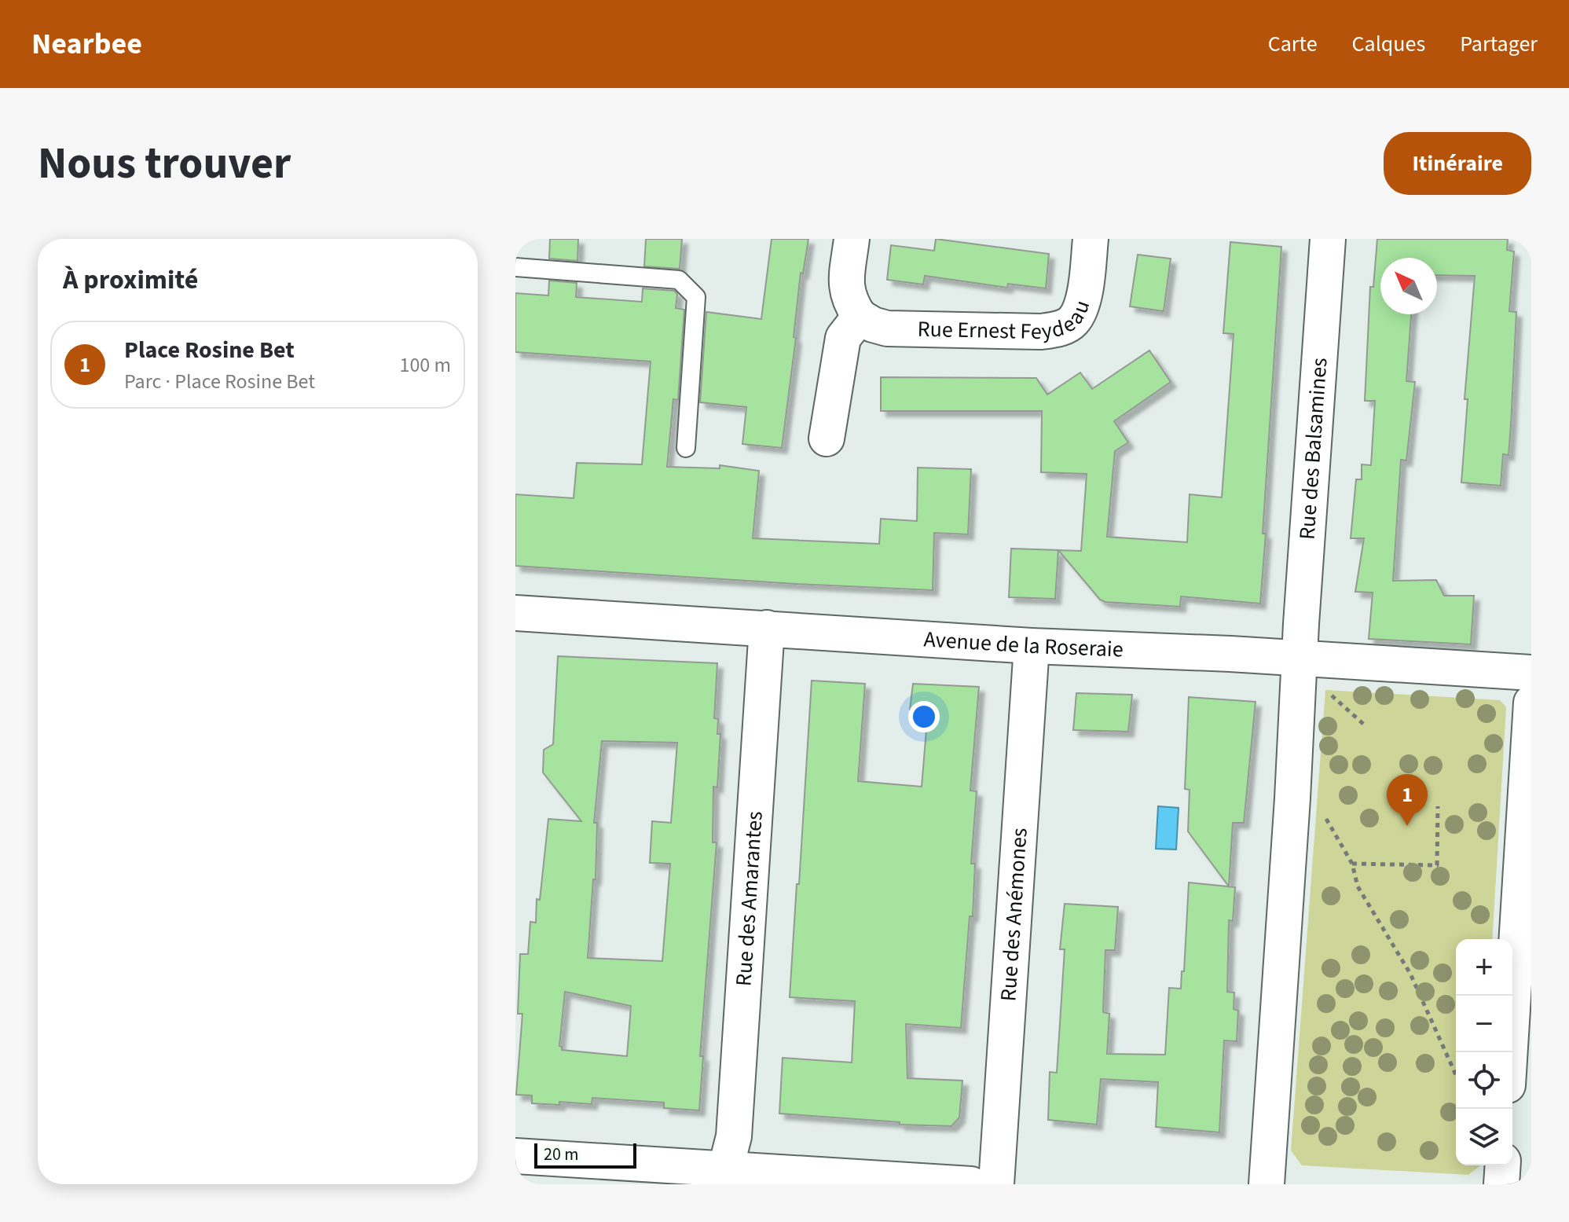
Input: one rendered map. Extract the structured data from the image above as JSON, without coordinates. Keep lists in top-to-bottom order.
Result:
{
  "streets": {
    "street": [
      "Rue Ernest Feydeau",
      "Rue des Balsamines",
      "Avenue de la Roseraie",
      "Rue des Amarantes",
      "Rue des Anémones"
    ]
  },
  "crossings": [
    ["Rue des Balsamines", "Avenue de la Roseraie"],
    ["Avenue de la Roseraie", "Rue des Amarantes"],
    ["Avenue de la Roseraie", "Rue des Anémones"]
  ],
  "scale_bar": "20 m",
  "north": "top left",
  "page": {
    "header": "Nearbee",
    "nav": ["Carte", "Calques", "Partager"],
    "buttons": "Itinéraire",
    "title": "Nous trouver",
    "heading": "À proximité",
    "list": [
      {
        "mark": "1",
        "name": "Place Rosine Bet",
        "note": "Parc · Place Rosine Bet",
        "value": "100 m"
      }
    ],
    "pins": "1",
    "map_buttons": ["+", "−"],
    "scale": "20 m"
  }
}
